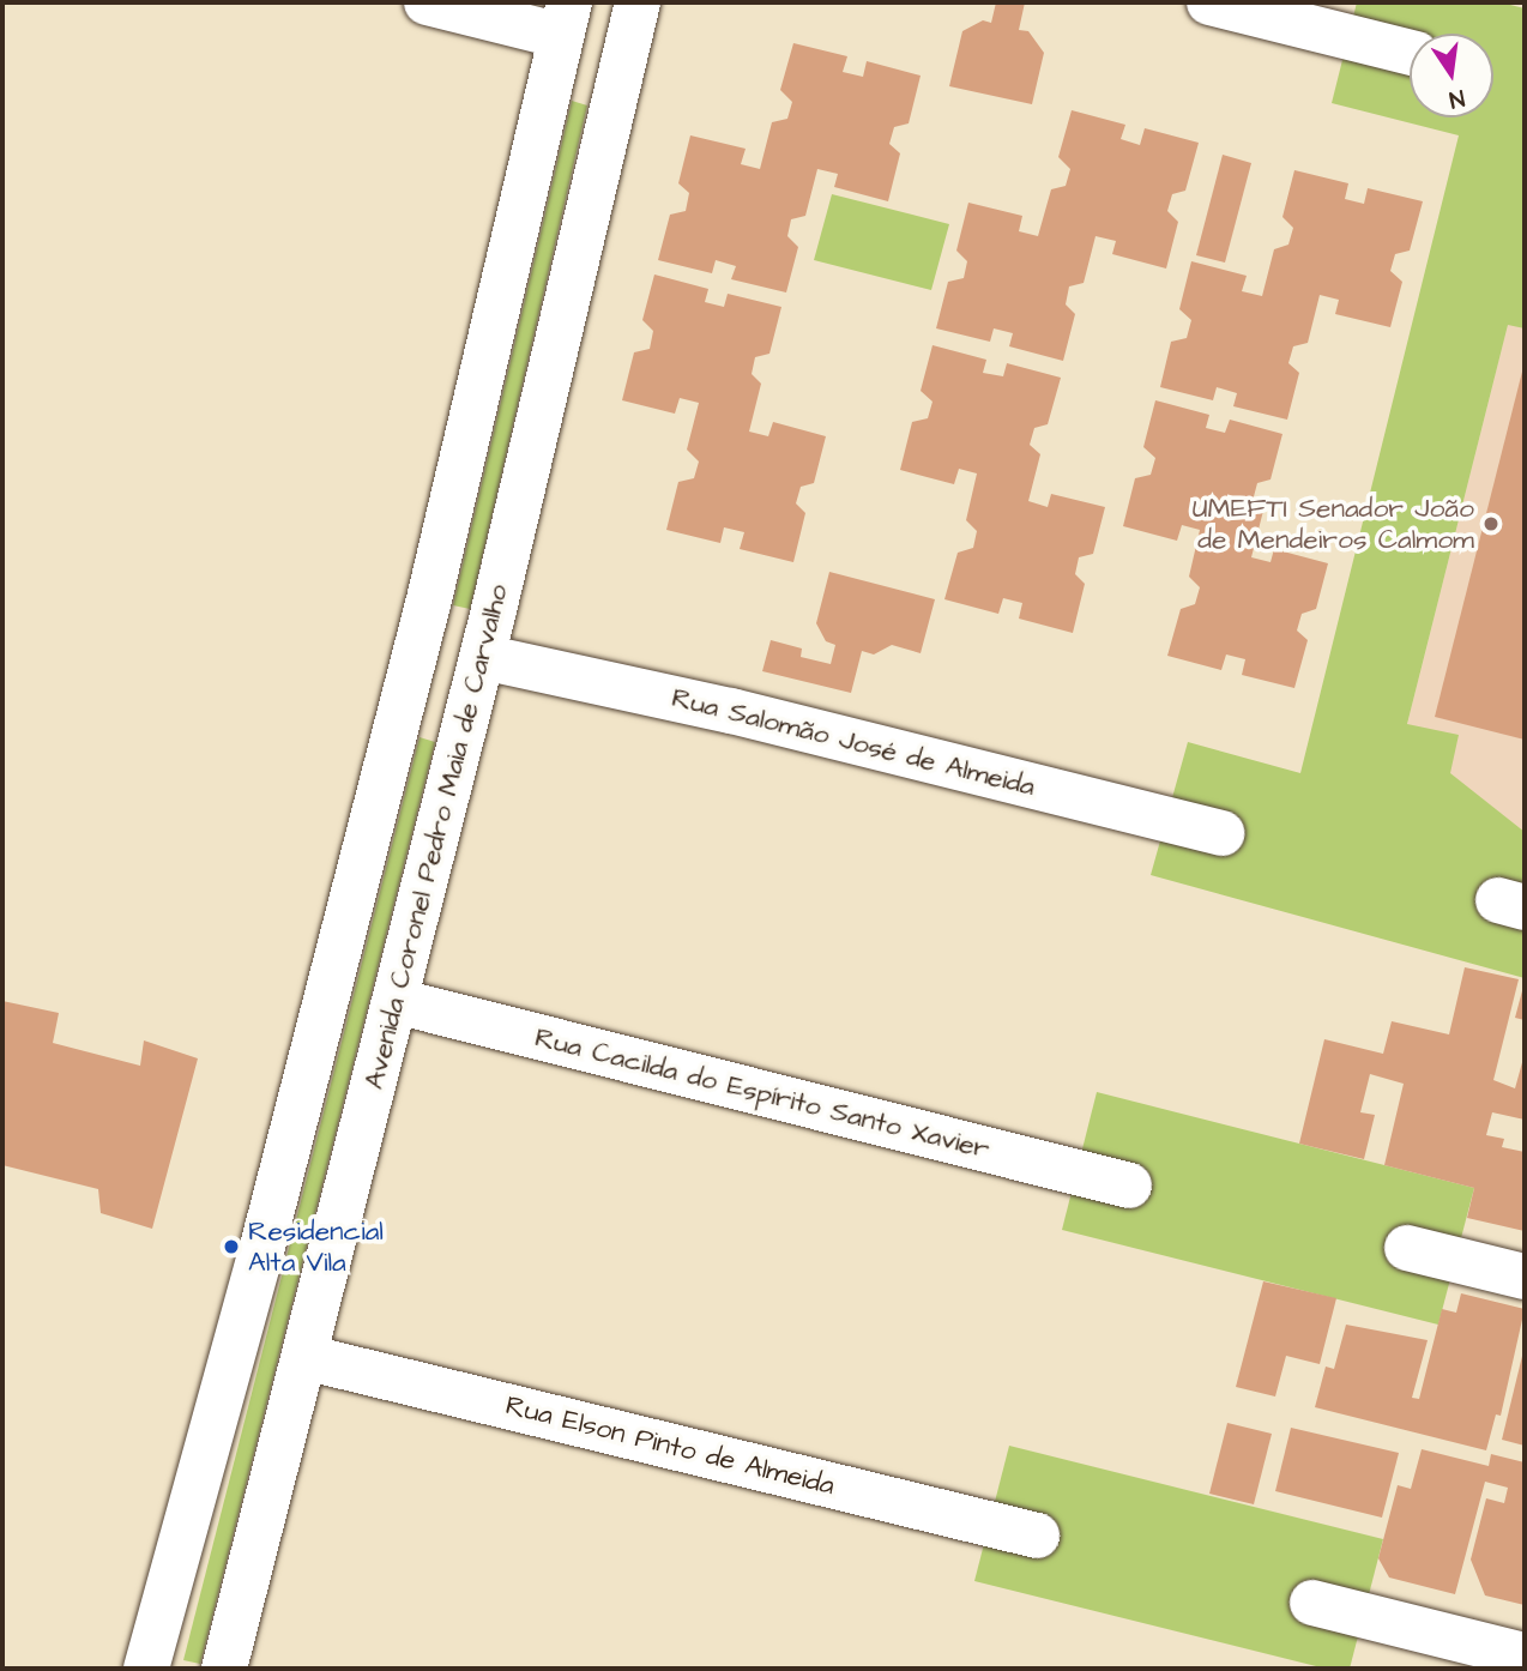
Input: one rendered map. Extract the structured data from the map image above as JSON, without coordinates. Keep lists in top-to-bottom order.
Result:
{
  "streets": {
    "street": [
      "Rua Salomão José de Almeida",
      "Avenida Coronel Pedro Maia de Carvalho",
      "Rua Cacilda do Espírito Santo Xavier",
      "Rua Elson Pinto de Almeida"
    ]
  },
  "crossings": [
    ["Rua Salomão José de Almeida", "Avenida Coronel Pedro Maia de Carvalho"],
    ["Avenida Coronel Pedro Maia de Carvalho", "Rua Cacilda do Espírito Santo Xavier"],
    ["Avenida Coronel Pedro Maia de Carvalho", "Rua Elson Pinto de Almeida"]
  ],
  "places": ["UMEFTI Senador João de Mendeiros Calmom", "Residencial Alta Vila"],
  "north": "bottom"
}
